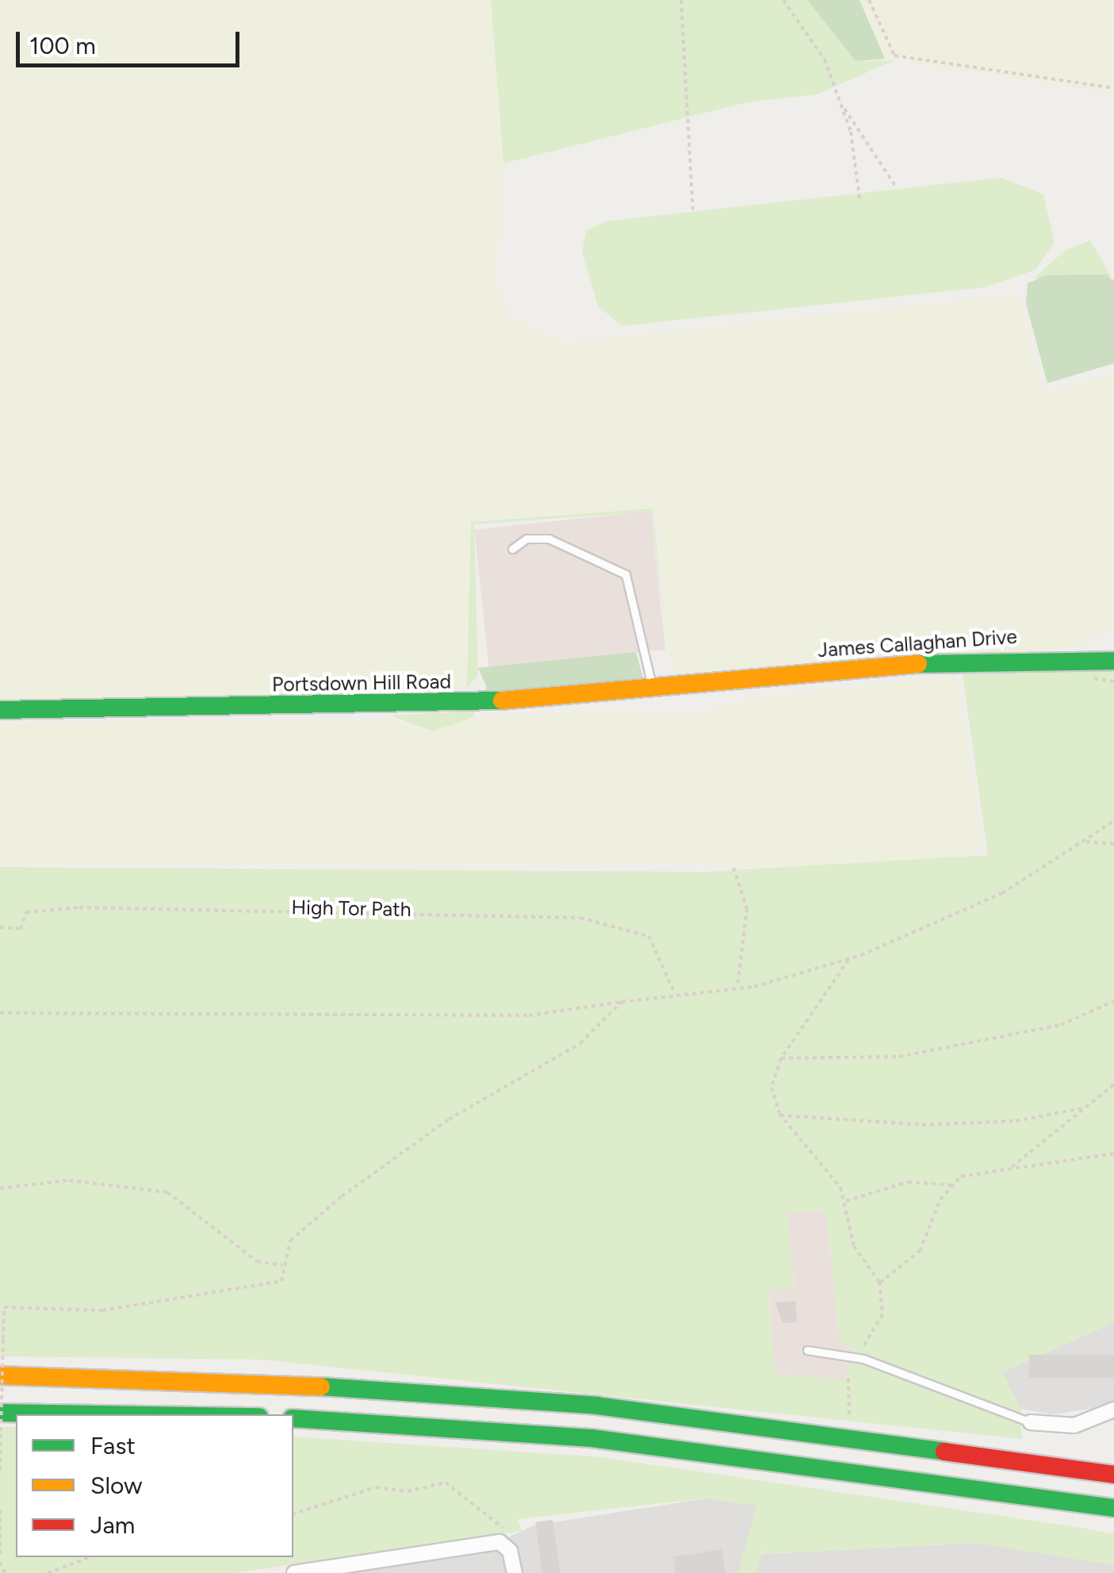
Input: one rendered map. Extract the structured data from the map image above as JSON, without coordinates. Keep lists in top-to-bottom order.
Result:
{
  "streets": {
    "main road": ["James Callaghan Drive", "Portsdown Hill Road"],
    "path": ["High Tor Path"]
  },
  "crossings": [
    ["James Callaghan Drive", "Portsdown Hill Road"]
  ],
  "legend": ["Fast", "Slow", "Jam"],
  "scale_bar": "100 m"
}
